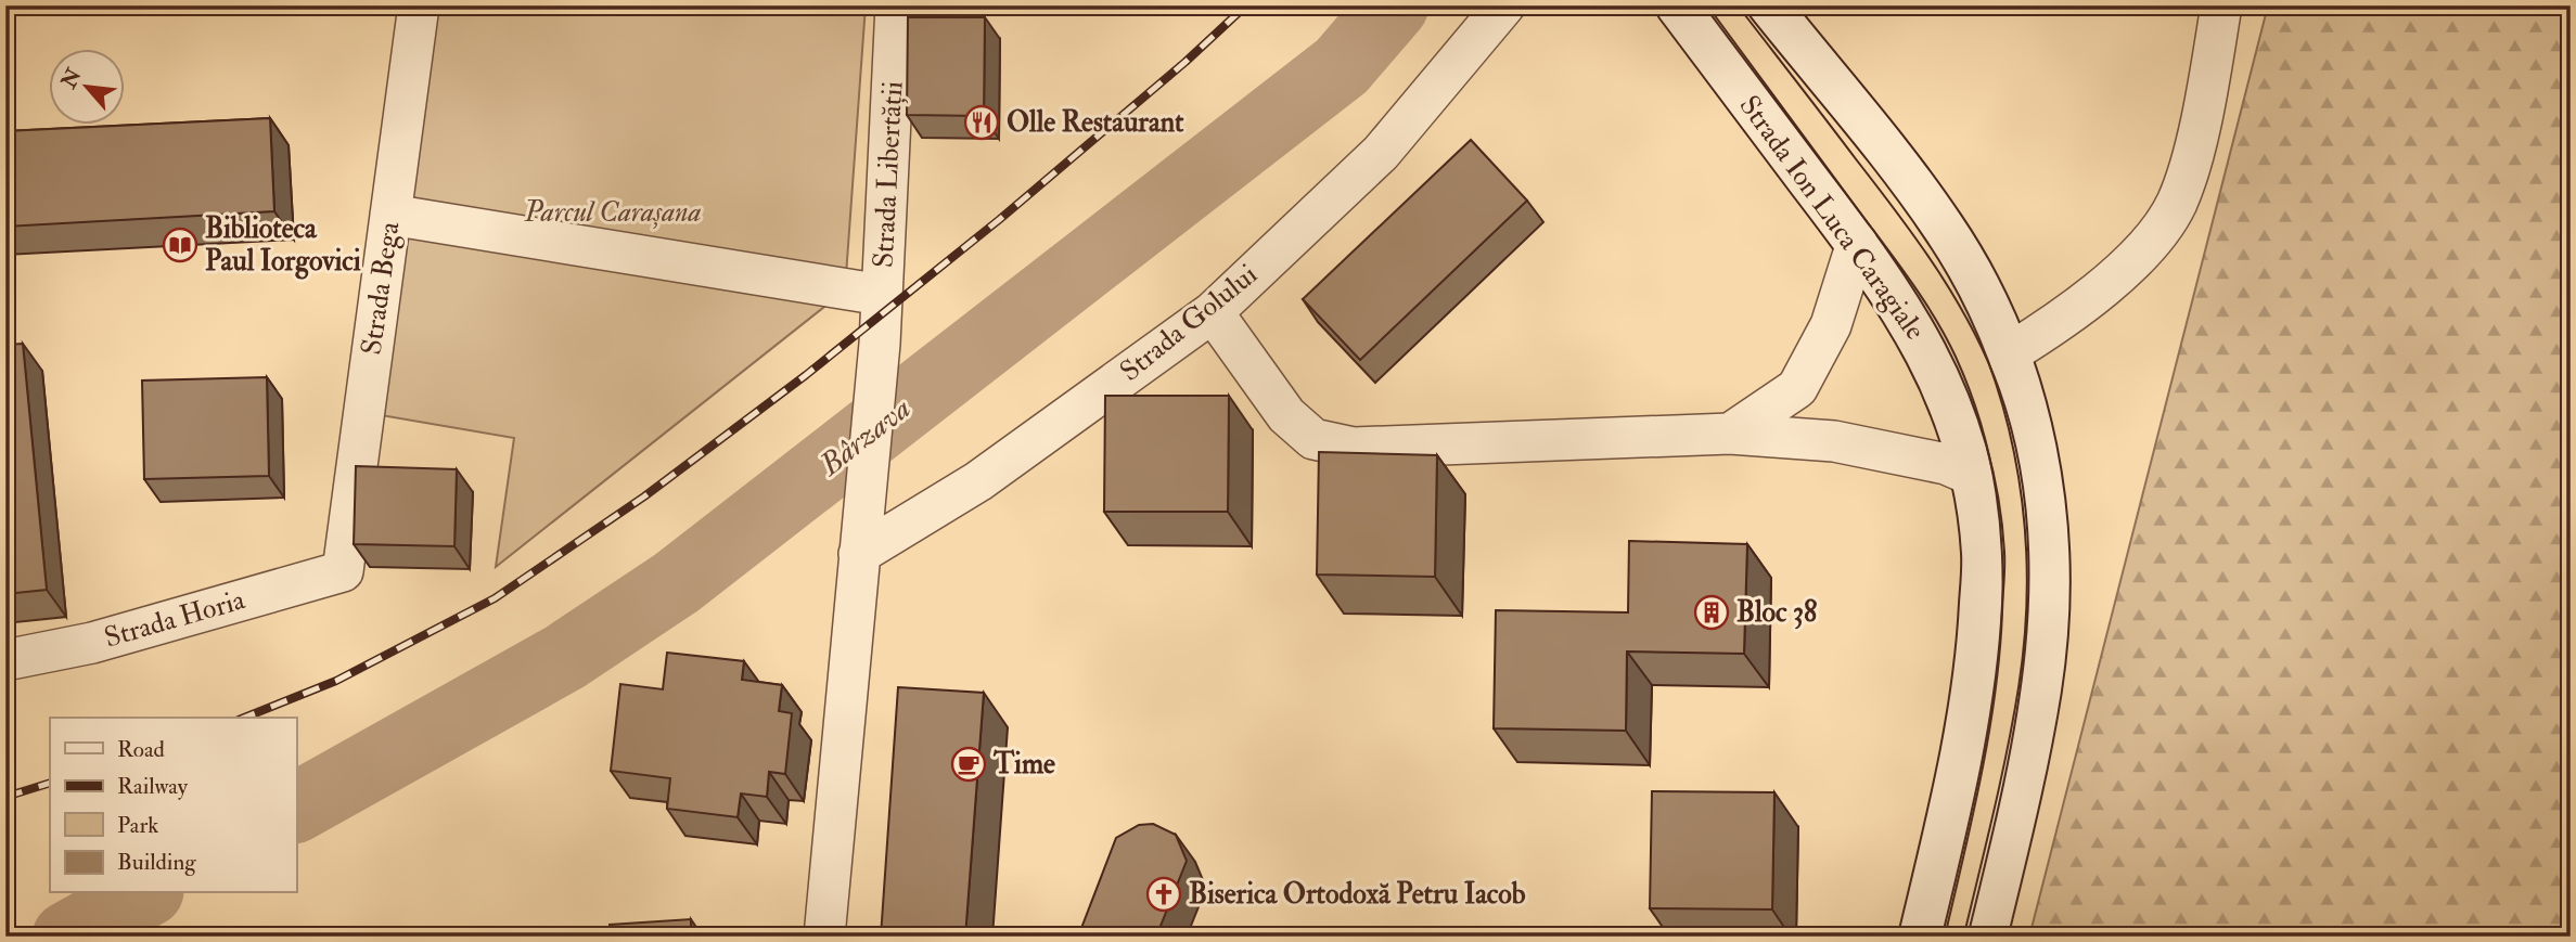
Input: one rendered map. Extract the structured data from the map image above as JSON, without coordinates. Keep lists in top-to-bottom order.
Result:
{
  "streets": {
    "main road": ["Strada Ion Luca Caragiale"],
    "street": [
      "Strada Libertății",
      "Strada Bega",
      "Strada Golului",
      "Strada Horia"
    ]
  },
  "crossings": [
    ["Strada Libertății", "Strada Golului"],
    ["Strada Bega", "Strada Horia"]
  ],
  "water": ["Bârzava"],
  "parks": ["Parcul Carașana"],
  "places": {
    "restaurant": ["Olle Restaurant"],
    "library": ["Biblioteca Paul Iorgovici"],
    "building": ["Bloc 38"],
    "cafe": ["Time"],
    "church": ["Biserica Ortodoxă Petru Iacob"]
  },
  "legend": [
    "Road",
    "Railway",
    "Park",
    "Building"
  ],
  "north": "top left"
}
